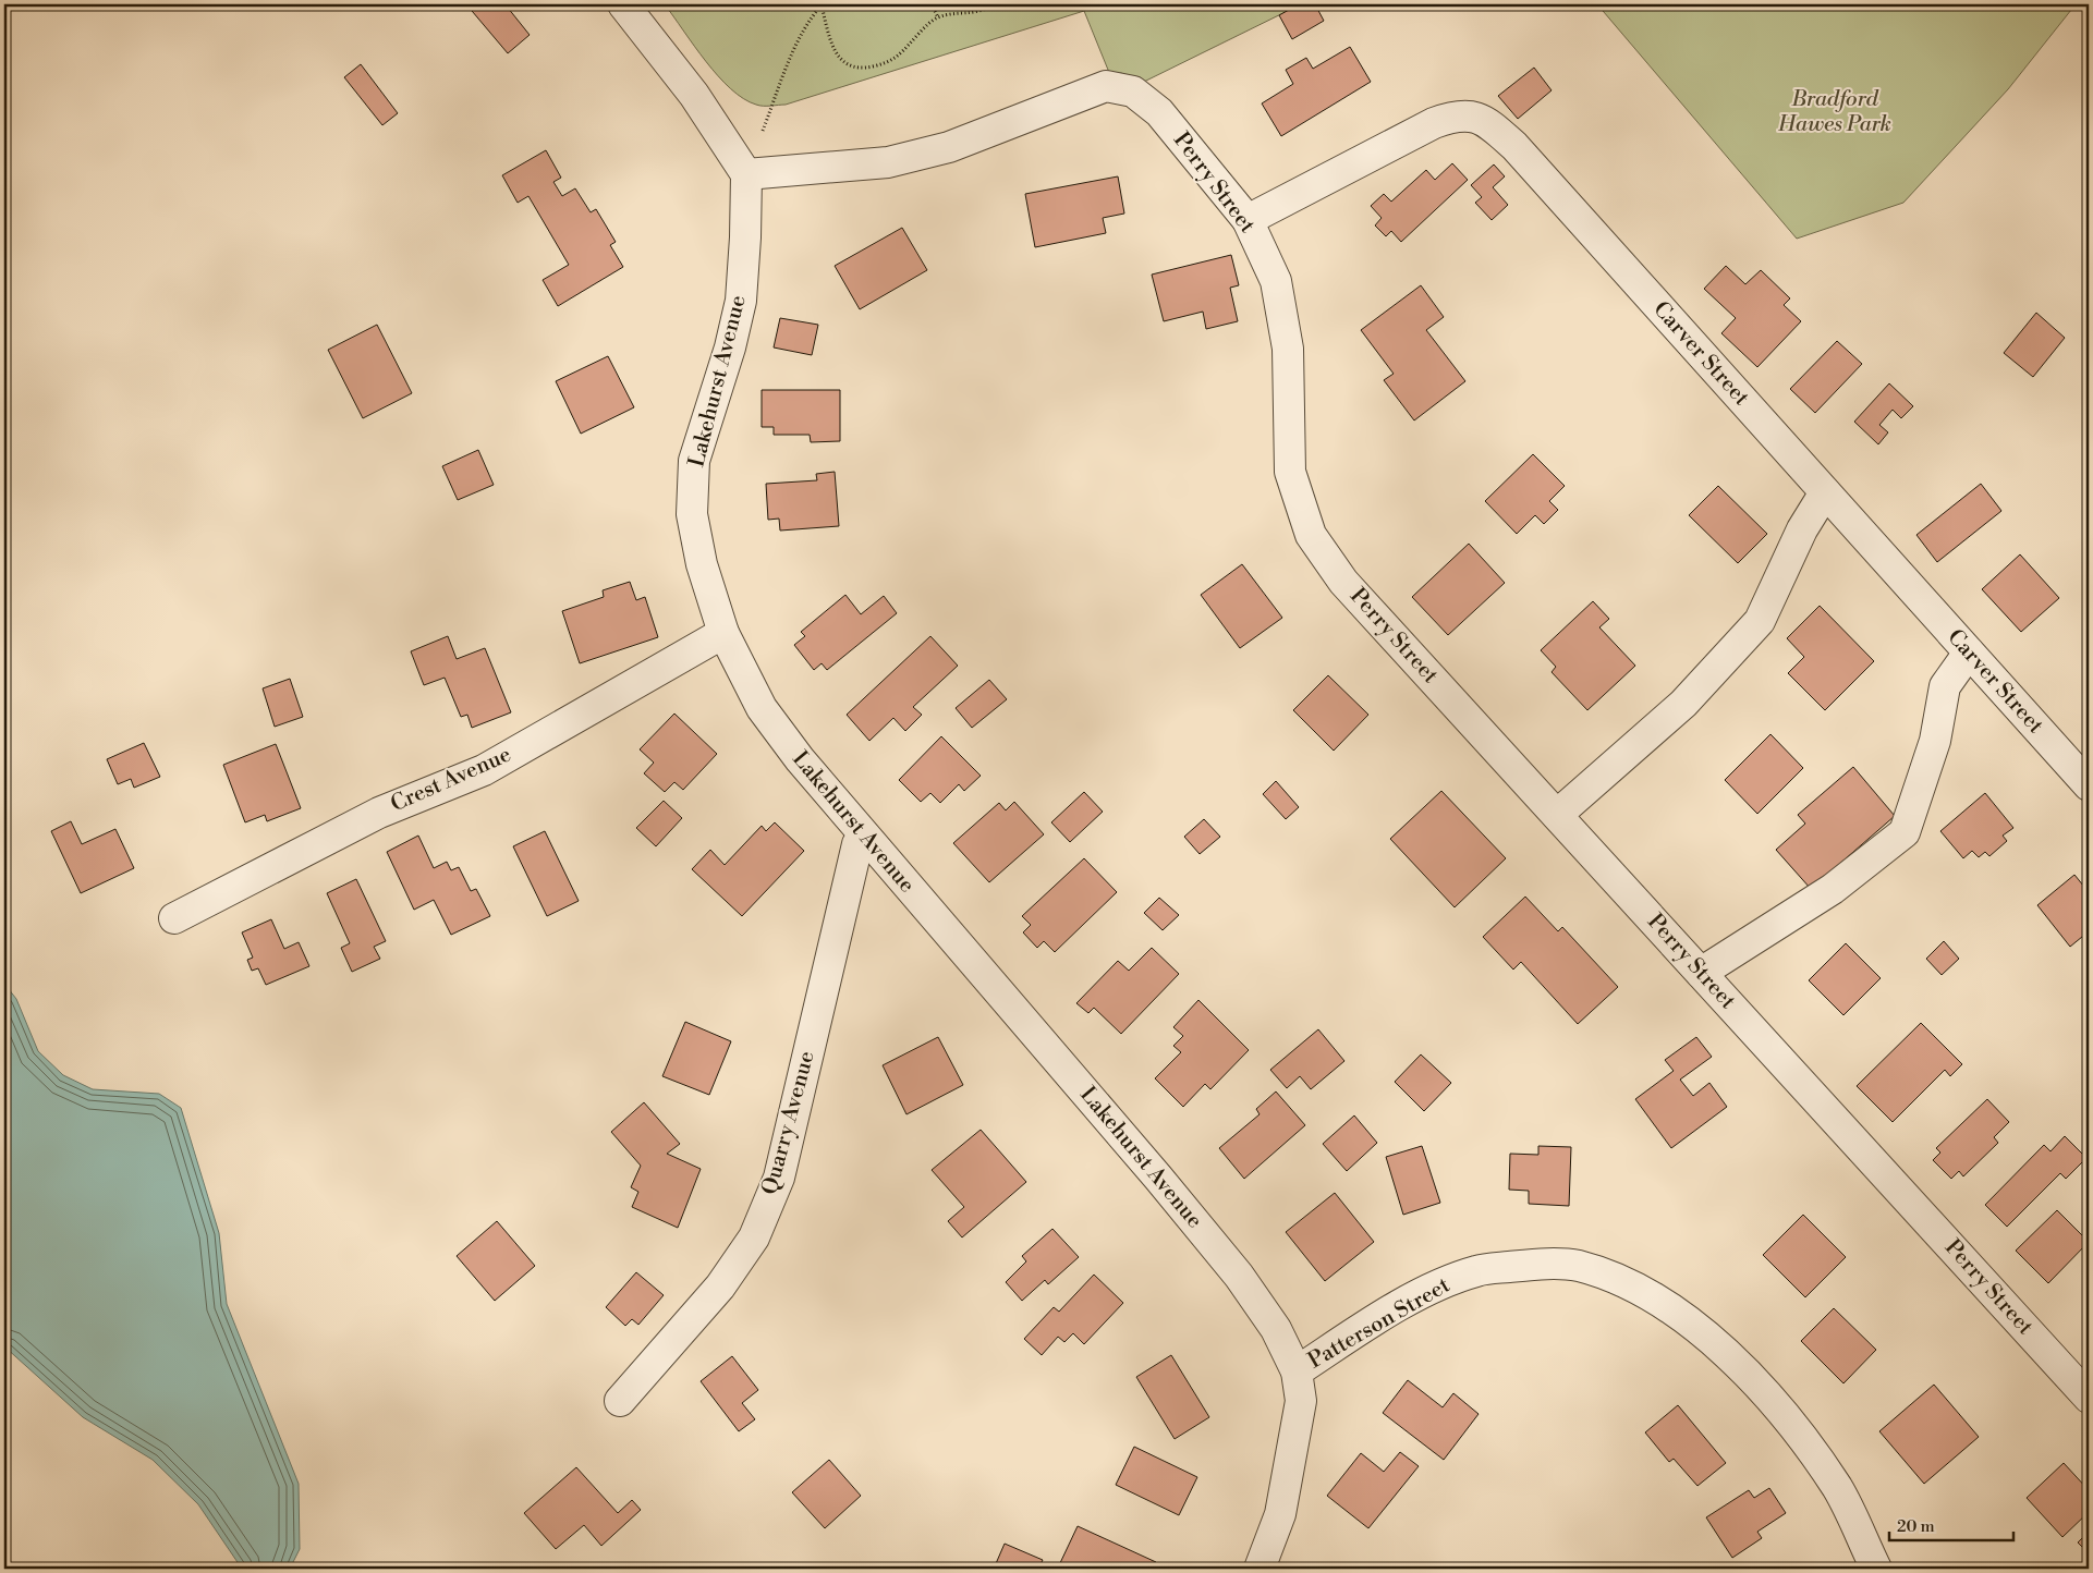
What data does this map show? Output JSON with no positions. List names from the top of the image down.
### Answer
{
  "streets": {
    "street": [
      "Perry Street",
      "Carver Street",
      "Lakehurst Avenue",
      "Crest Avenue",
      "Quarry Avenue",
      "Patterson Street"
    ]
  },
  "crossings": [
    ["Perry Street", "Carver Street"],
    ["Perry Street", "Lakehurst Avenue"],
    ["Lakehurst Avenue", "Crest Avenue"],
    ["Lakehurst Avenue", "Quarry Avenue"],
    ["Lakehurst Avenue", "Patterson Street"]
  ],
  "parks": ["Bradford Hawes Park"],
  "scale_bar": "20 m"
}
